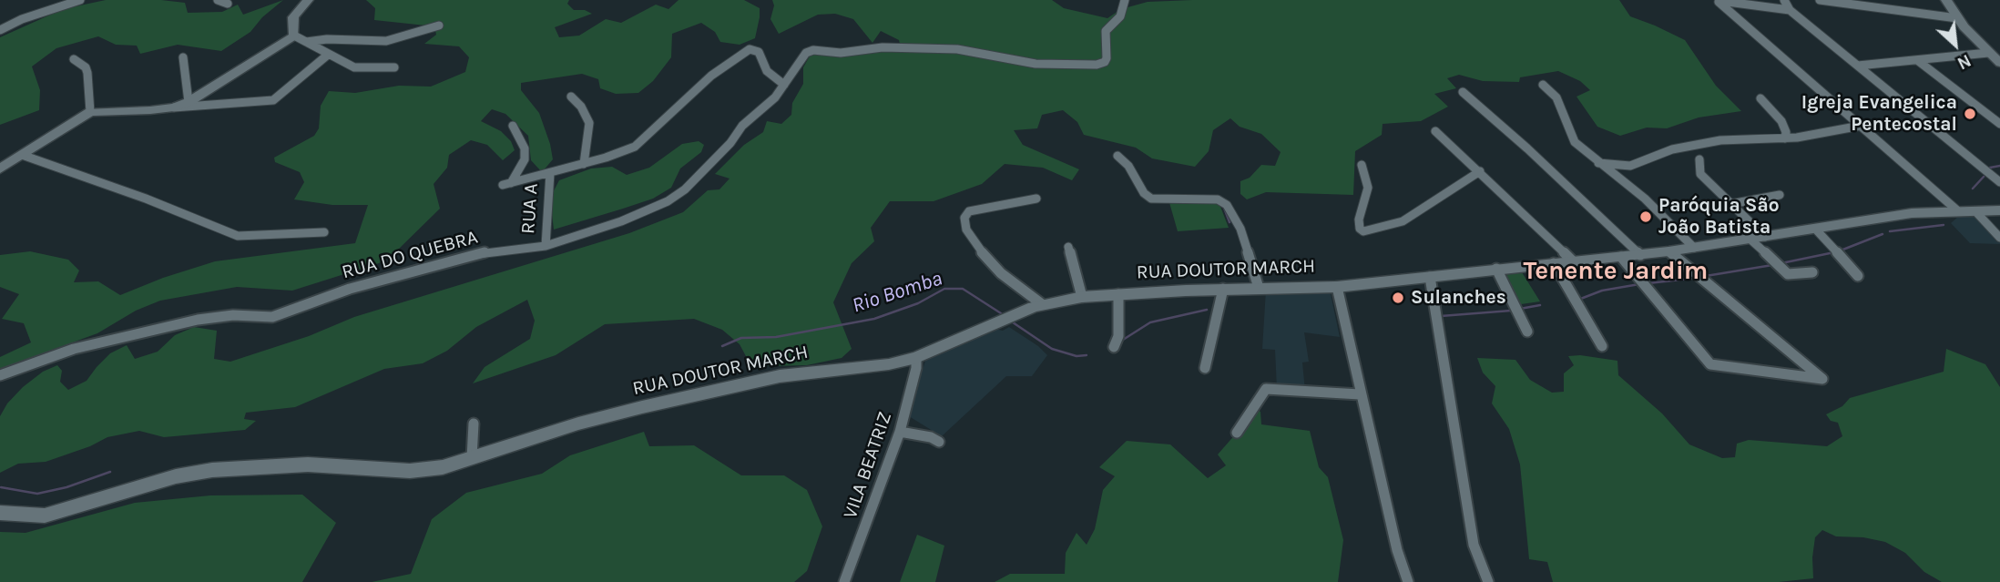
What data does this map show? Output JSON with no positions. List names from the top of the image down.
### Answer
{
  "streets": {
    "main road": ["RUA DOUTOR MARCH"],
    "street": ["RUA A", "RUA DO QUEBRA", "VILA BEATRIZ"]
  },
  "crossings": [
    ["RUA A", "RUA DO QUEBRA"],
    ["RUA DOUTOR MARCH", "VILA BEATRIZ"]
  ],
  "districts": ["Tenente Jardim"],
  "water": ["Rio Bomba"],
  "places": ["Igreja Evangelica Pentecostal", "Paróquia São João Batista", "Sulanches"],
  "north": "bottom right"
}
